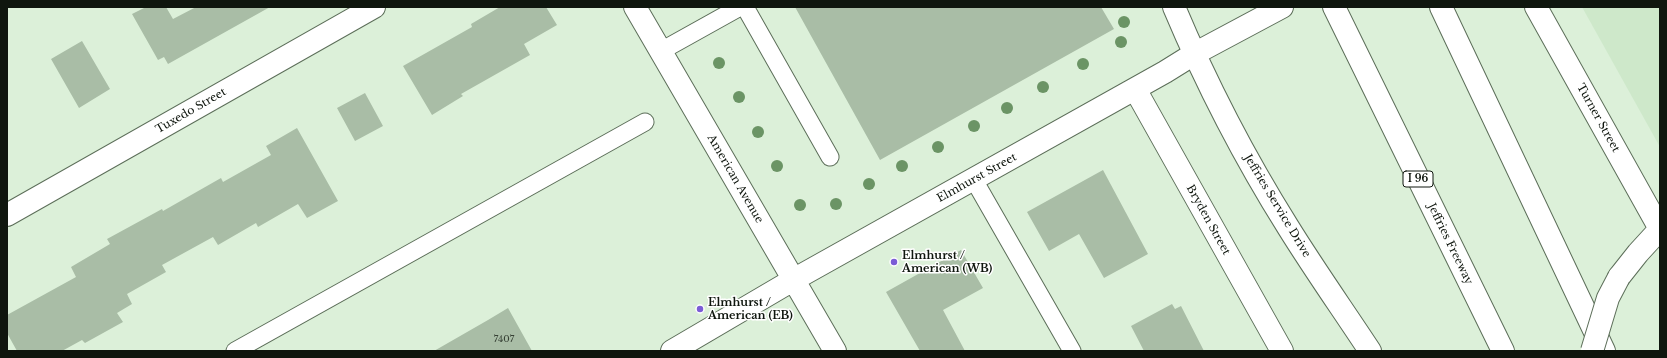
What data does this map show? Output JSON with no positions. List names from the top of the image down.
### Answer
{
  "streets": {
    "main road": [
      "Tuxedo Street",
      "Turner Street",
      "Elmhurst Street",
      "American Avenue",
      "I 96",
      "Jeffries Service Drive",
      "Bryden Street",
      "Jeffries Freeway"
    ]
  },
  "crossings": [
    ["Elmhurst Street", "American Avenue"],
    ["Elmhurst Street", "Jeffries Service Drive"],
    ["Elmhurst Street", "Bryden Street"]
  ],
  "places": ["Elmhurst / American (WB)", "Elmhurst / American (EB)"],
  "house_numbers": ["7407"]
}
